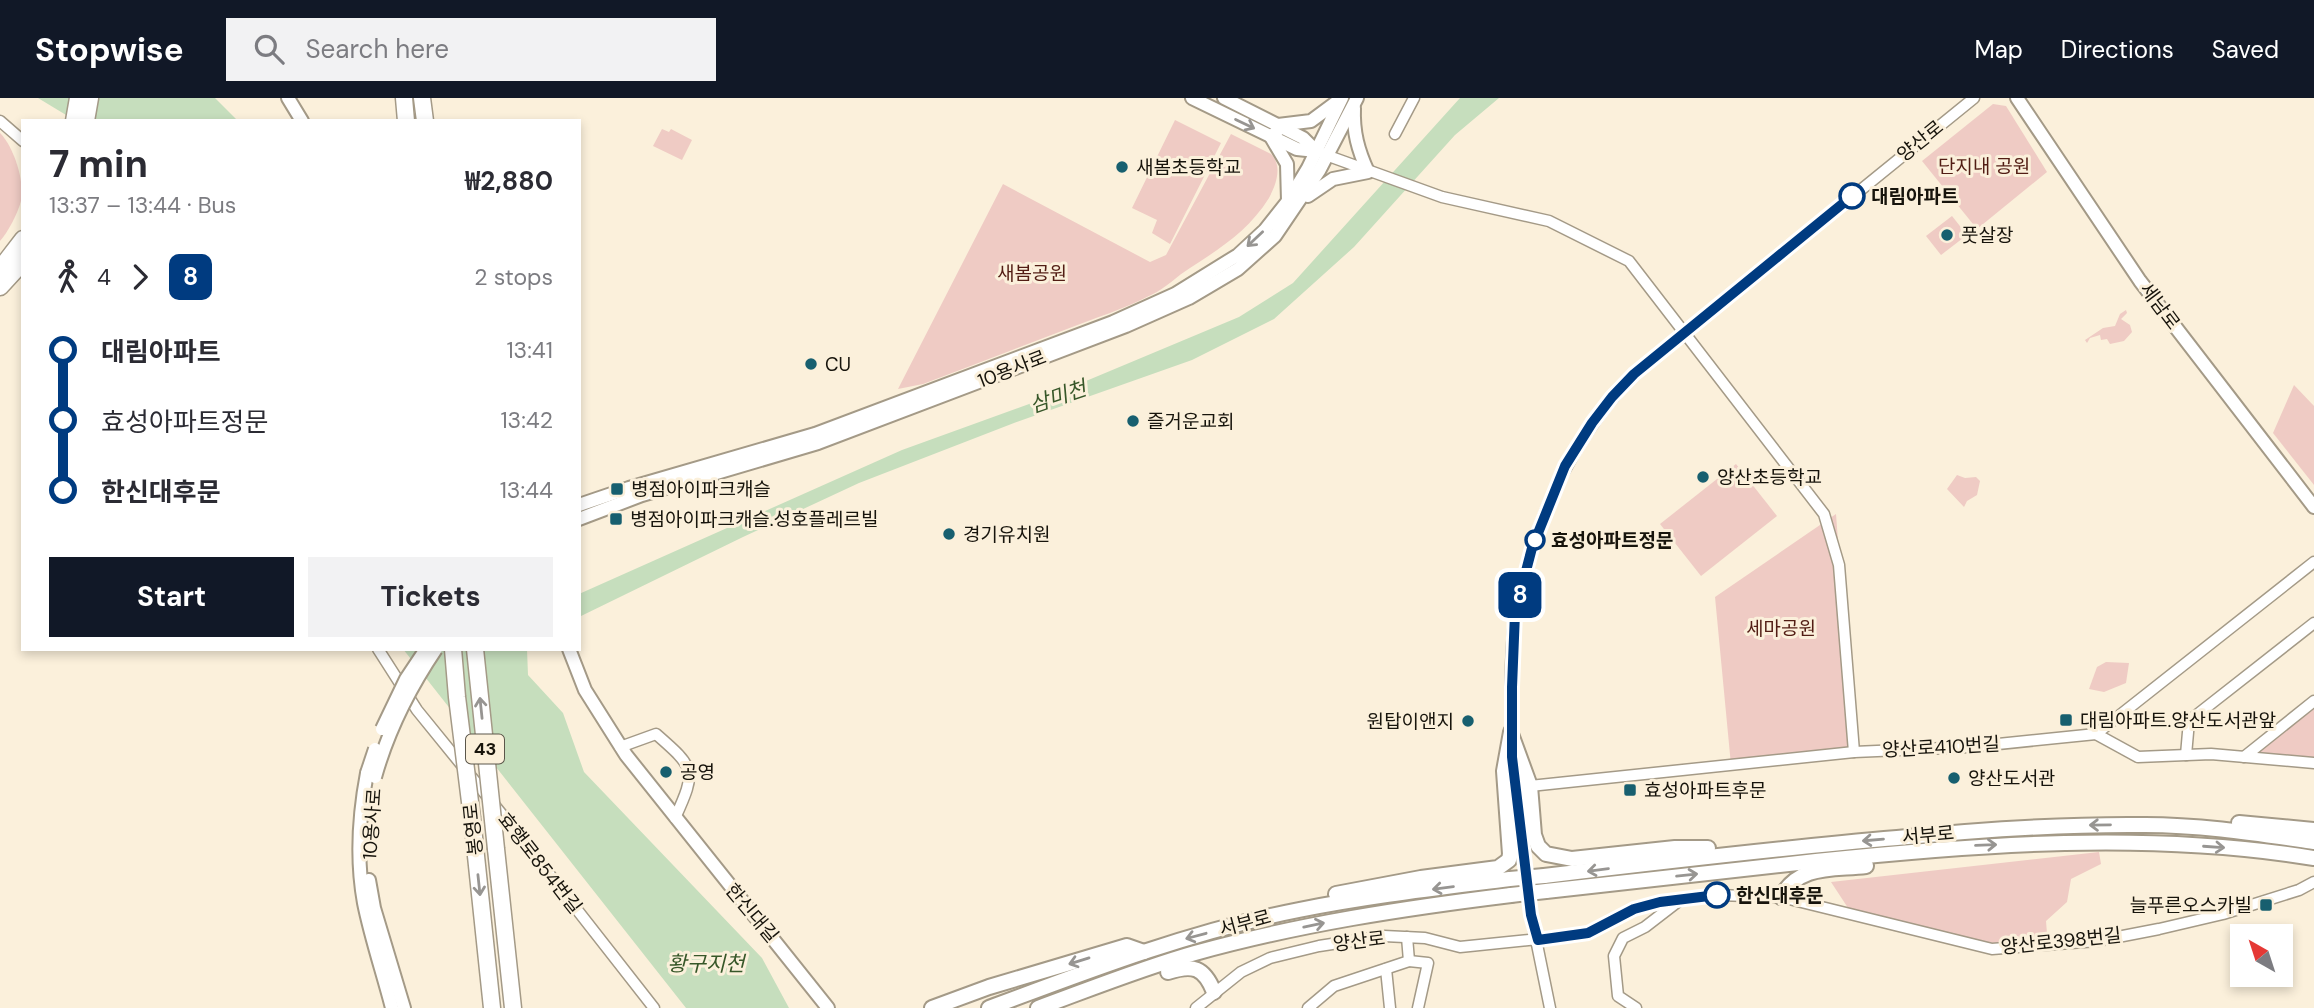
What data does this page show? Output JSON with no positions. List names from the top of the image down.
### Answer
{
  "streets": {
    "main road": ["43", "봉영로", "서부로"],
    "street": [
      "양산로",
      "세남로",
      "10용사로",
      "양산로410번길",
      "효행로854번길",
      "한신대길",
      "양산로398번길"
    ]
  },
  "crossings": [
    ["양산로", "양산로398번길"]
  ],
  "water": ["삼미천", "황구지천"],
  "parks": ["단지내 공원", "새봄공원", "세마공원"],
  "places": {
    "other": [
      "새봄초등학교",
      "대림아파트",
      "풋살장",
      "CU",
      "즐거운교회",
      "양산초등학교",
      "경기유치원",
      "효성아파트정문",
      "원탑이앤지",
      "공영",
      "양산도서관",
      "한신대후문"
    ],
    "transit": [
      "병점아이파크캐슬",
      "병점아이파크캐슬.성호플레르빌",
      "대림아파트.양산도서관앞",
      "효성아파트후문",
      "늘푸른오스카빌"
    ]
  },
  "lines": ["bus line 8"],
  "north": "top left",
  "page": {
    "header": "Stopwise",
    "search": "Search here",
    "nav": ["Map", "Directions", "Saved"],
    "on_map": "8",
    "heading": ["7 min", "13:37 – 13:44 · Bus", "₩2,880"],
    "legs": ["4", "8", "2 stops"],
    "list": [
      {
        "name": "대림아파트",
        "value": "13:41"
      },
      {
        "name": "효성아파트정문",
        "value": "13:42"
      },
      {
        "name": "한신대후문",
        "value": "13:44"
      }
    ],
    "buttons": ["Start", "Tickets"]
  }
}
